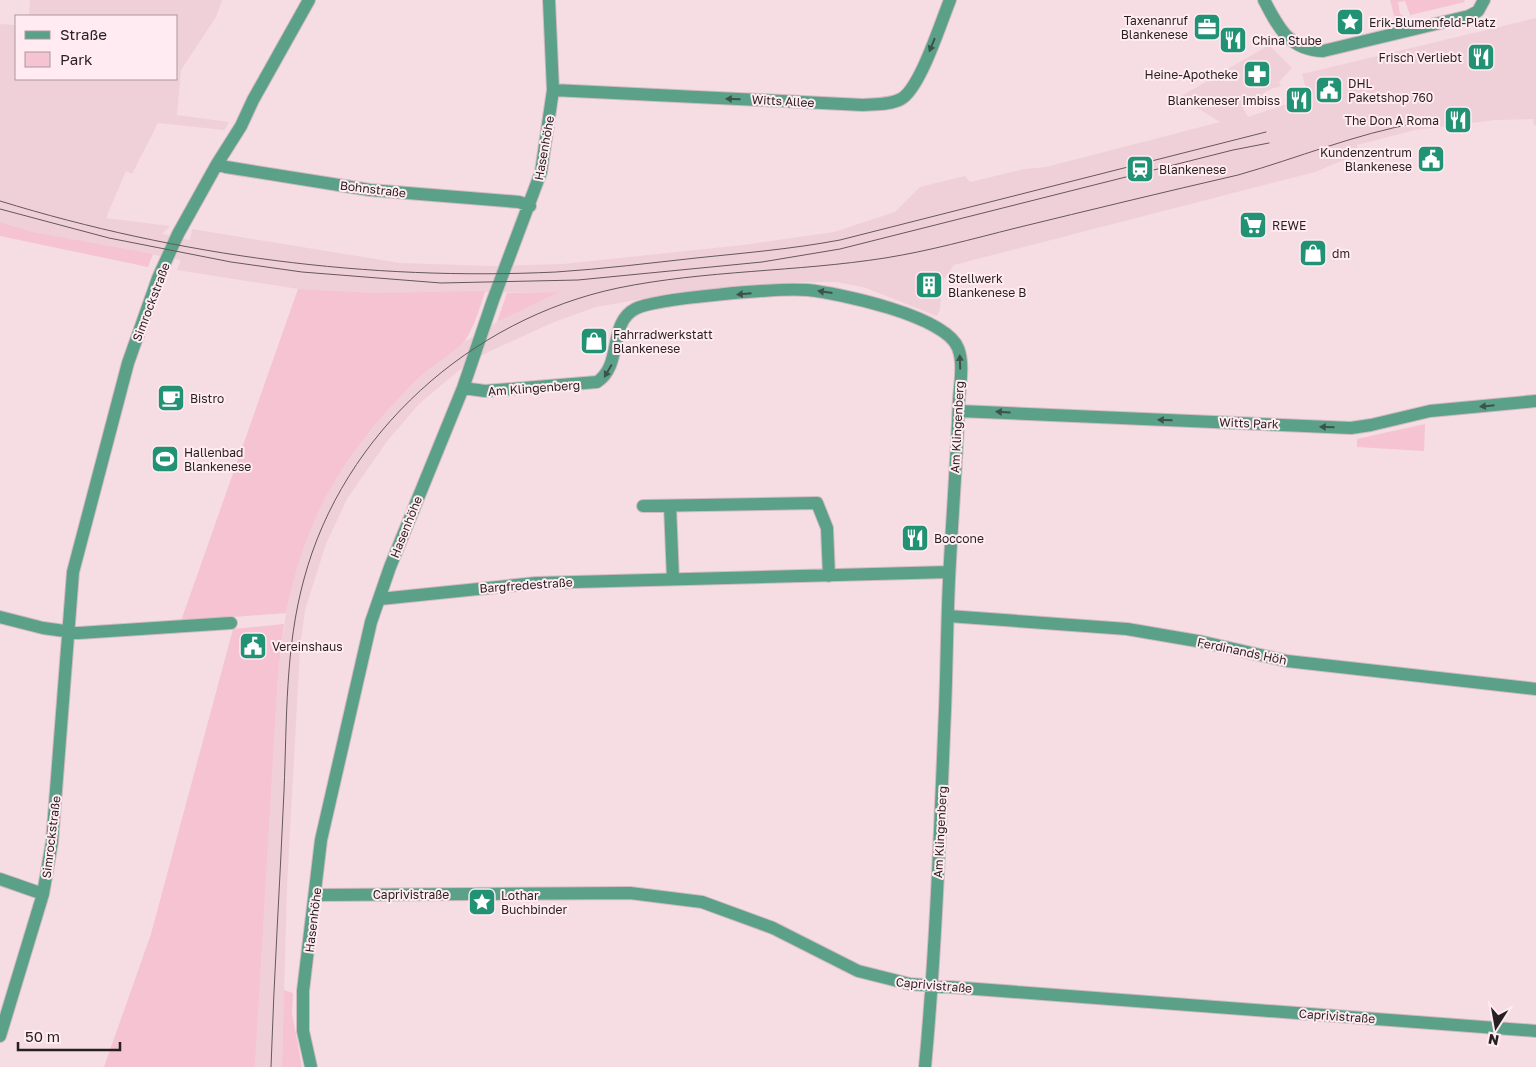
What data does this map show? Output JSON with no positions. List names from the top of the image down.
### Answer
{
  "streets": {
    "street": [
      "Witts Allee",
      "Hasenhöhe",
      "Bohnstraße",
      "Simrockstraße",
      "Am Klingenberg",
      "Witts Park",
      "Bargfredestraße",
      "Ferdinands Höh",
      "Caprivistraße"
    ]
  },
  "crossings": [
    ["Witts Allee", "Hasenhöhe"],
    ["Hasenhöhe", "Bohnstraße"],
    ["Hasenhöhe", "Am Klingenberg"],
    ["Hasenhöhe", "Bargfredestraße"],
    ["Hasenhöhe", "Caprivistraße"],
    ["Bohnstraße", "Simrockstraße"],
    ["Am Klingenberg", "Witts Park"],
    ["Am Klingenberg", "Bargfredestraße"],
    ["Am Klingenberg", "Ferdinands Höh"],
    ["Am Klingenberg", "Caprivistraße"]
  ],
  "one_way": ["Witts Allee", "Witts Park"],
  "places": {
    "place": ["Erik-Blumenfeld-Platz", "Lothar Buchbinder"],
    "office": ["Taxenanruf Blankenese"],
    "restaurant": [
      "China Stube",
      "Frisch Verliebt",
      "Blankeneser Imbiss",
      "The Don A Roma",
      "Boccone"
    ],
    "pharmacy": ["Heine-Apotheke"],
    "public building": ["DHL Paketshop 760", "Kundenzentrum Blankenese", "Vereinshaus"],
    "station": ["Blankenese"],
    "supermarket": ["REWE"],
    "shop": ["dm", "Fahrradwerkstatt Blankenese"],
    "building": ["Stellwerk Blankenese B"],
    "cafe": ["Bistro"],
    "sports": ["Hallenbad Blankenese"]
  },
  "legend": ["Straße", "Park"],
  "scale_bar": "50 m",
  "north": "bottom"
}
